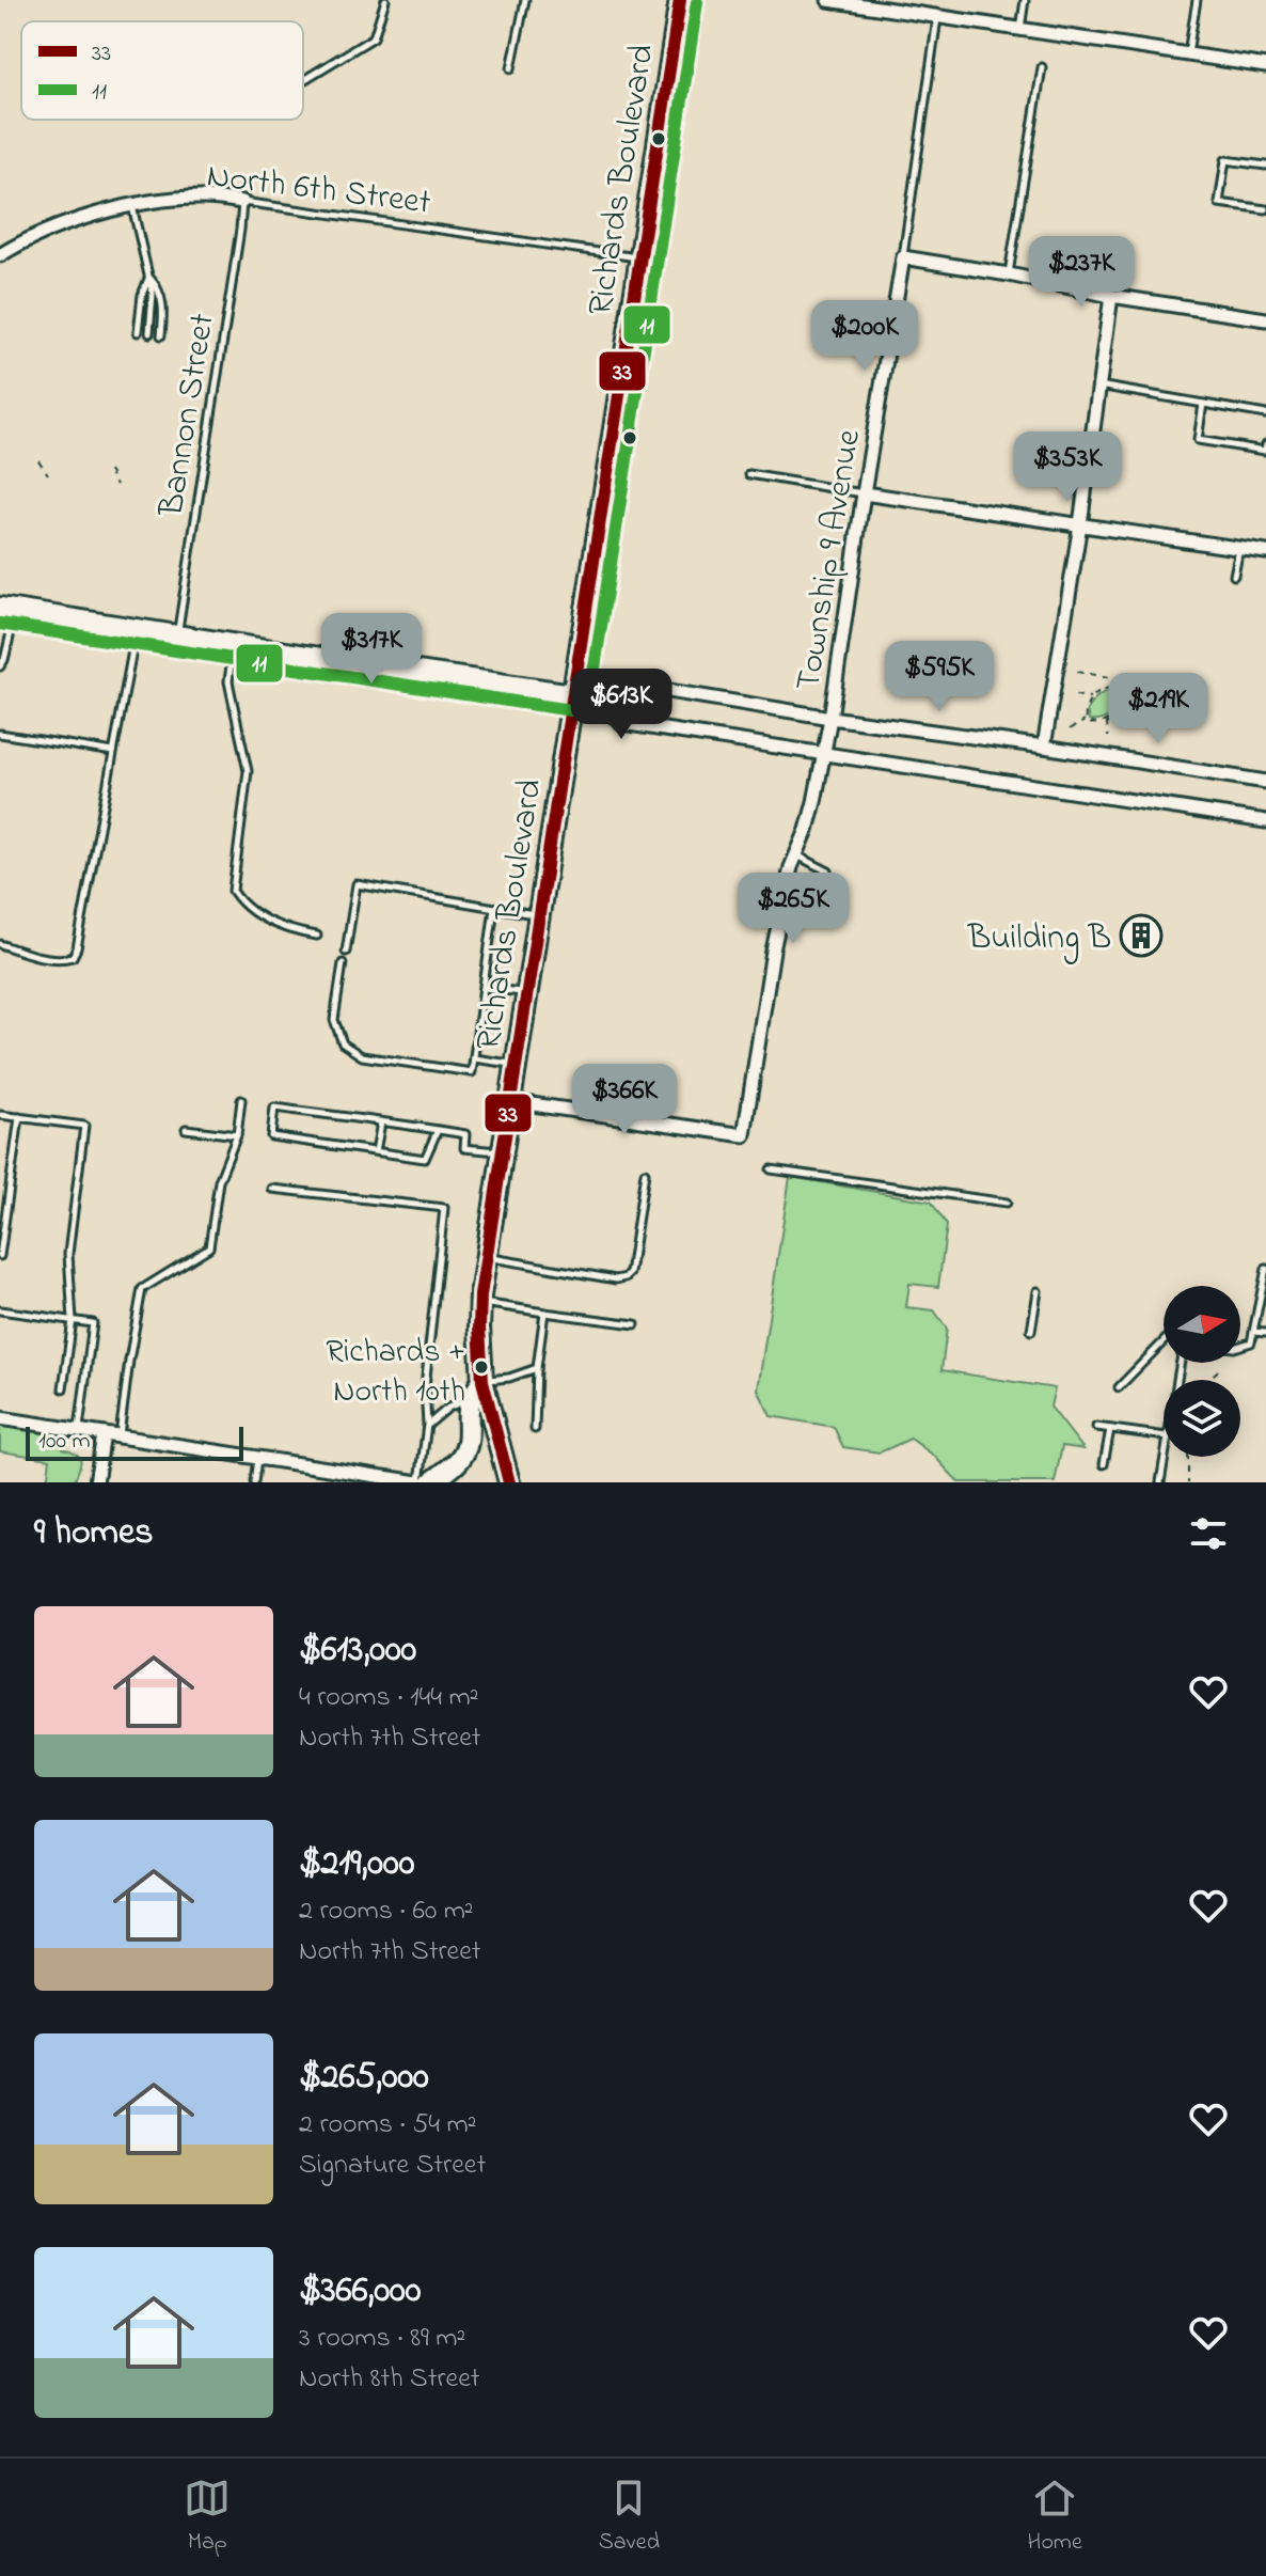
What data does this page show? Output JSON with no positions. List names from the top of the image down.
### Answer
{
  "streets": {
    "main road": ["Richards Boulevard"],
    "street": ["North 6th Street", "Township 9 Avenue"],
    "lane": ["Bannon Street"]
  },
  "crossings": [
    ["Richards Boulevard", "North 6th Street"],
    ["Richards Boulevard", "Township 9 Avenue"],
    ["North 6th Street", "Bannon Street"]
  ],
  "places": {
    "building": ["Building B"],
    "other": ["Richards + North 10th"]
  },
  "lines": ["transit line 33", "transit line 11"],
  "legend": ["33", "11"],
  "scale_bar": "100 m",
  "north": "right",
  "page": {
    "price": [
      "$237K",
      "$200K",
      "$353K",
      "$317K",
      "$595K",
      "$613K",
      "$219K",
      "$265K",
      "$366K"
    ],
    "scale": "100 m",
    "heading": "9 homes",
    "list": [
      {
        "name": "$613,000",
        "note": "4 rooms · 144 m² · North 7th Street"
      },
      {
        "name": "$219,000",
        "note": "2 rooms · 60 m² · North 7th Street"
      },
      {
        "name": "$265,000",
        "note": "2 rooms · 54 m² · Signature Street"
      },
      {
        "name": "$366,000",
        "note": "3 rooms · 89 m² · North 8th Street"
      }
    ],
    "tabs": ["Map", "Saved", "Home"]
  }
}
